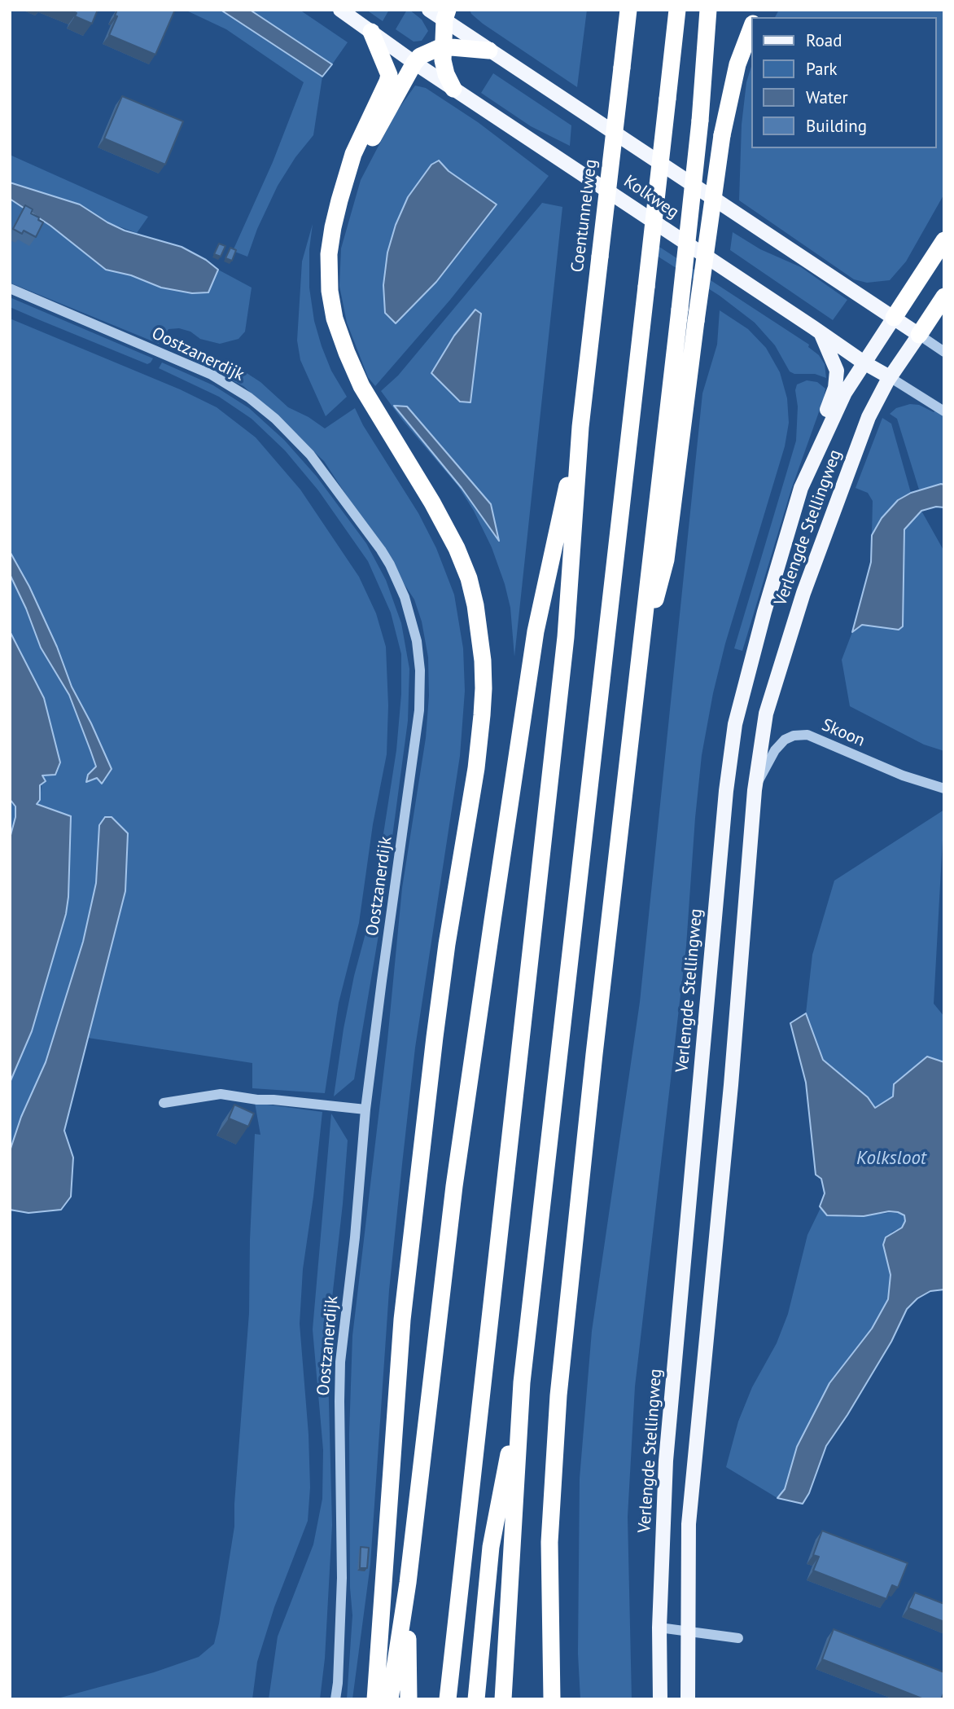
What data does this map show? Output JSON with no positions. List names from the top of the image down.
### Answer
{
  "streets": {
    "highway": ["Coentunnelweg"],
    "main road": ["Kolkweg", "Verlengde Stellingweg"],
    "street": ["Oostzanerdijk", "Skoon"]
  },
  "crossings": [
    ["Kolkweg", "Verlengde Stellingweg"],
    ["Verlengde Stellingweg", "Skoon"]
  ],
  "water": ["Kolksloot"],
  "legend": [
    "Road",
    "Park",
    "Water",
    "Building"
  ]
}
